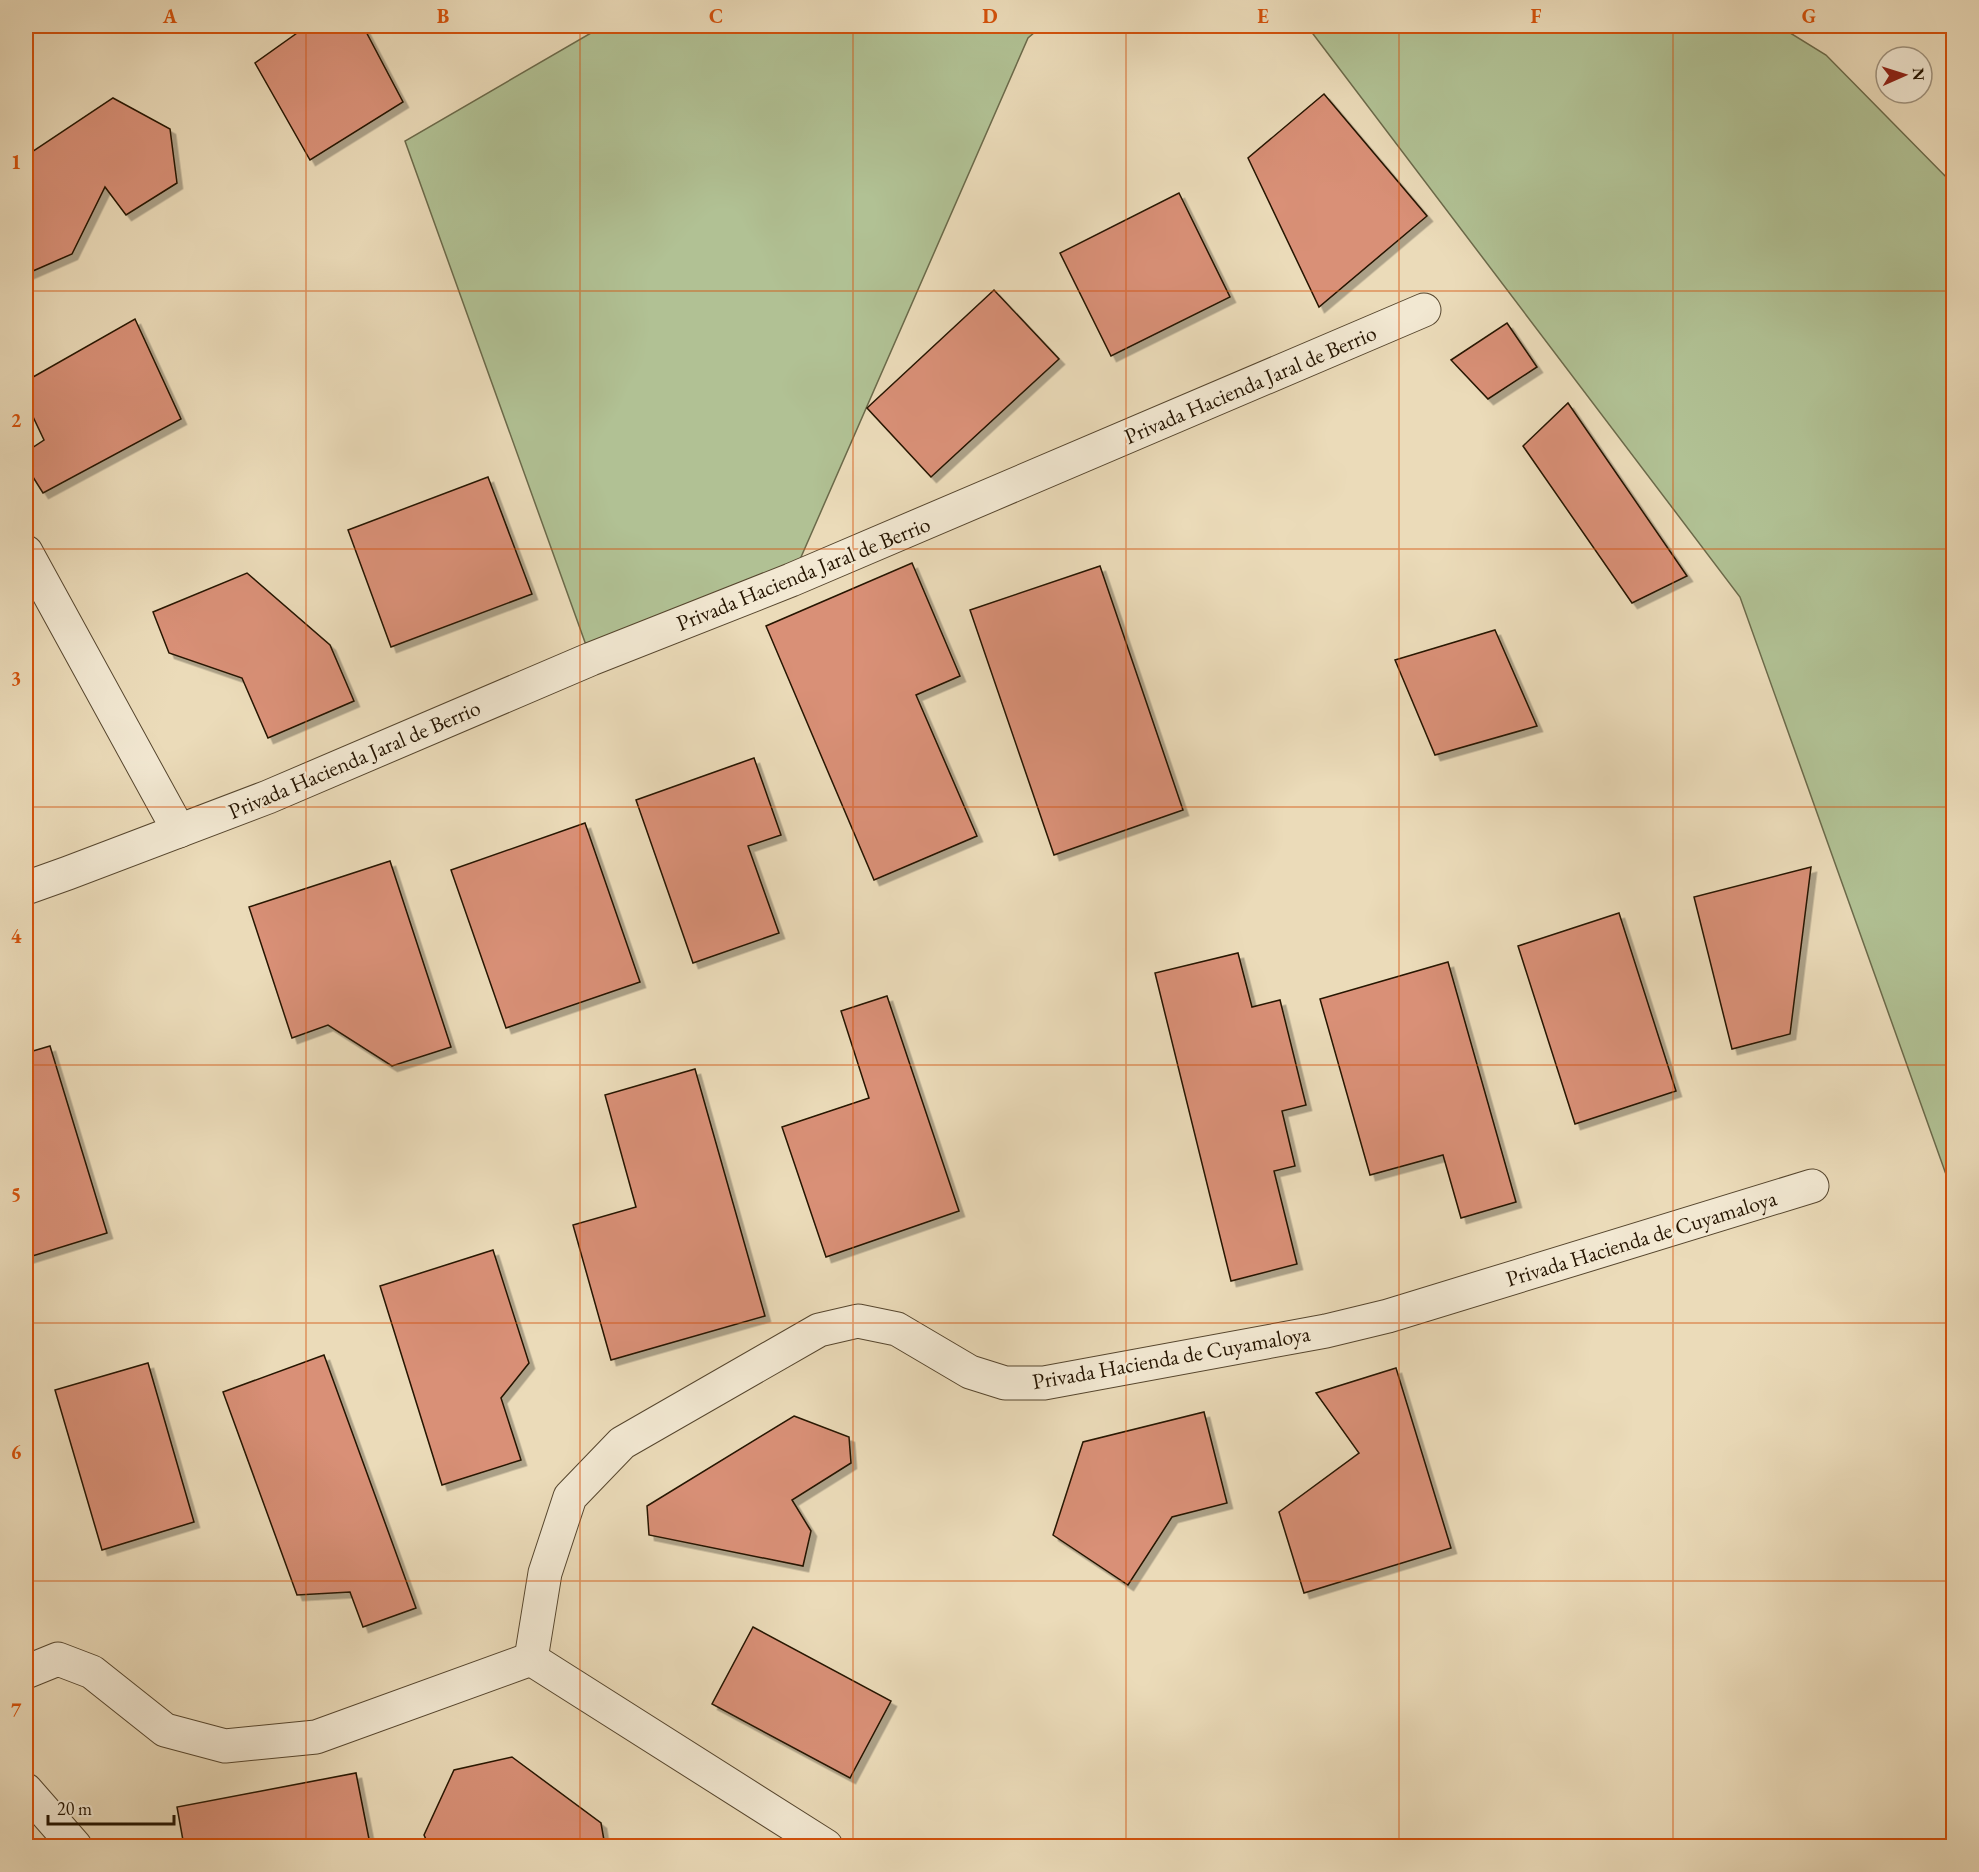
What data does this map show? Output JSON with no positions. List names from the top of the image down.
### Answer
{
  "streets": {
    "street": ["Privada Hacienda Jaral de Berrio", "Privada Hacienda de Cuyamaloya"]
  },
  "scale_bar": "20 m",
  "north": "right",
  "grid": {
    "columns": [
      "A",
      "B",
      "C",
      "D",
      "E",
      "F",
      "G"
    ],
    "rows": [
      "1",
      "2",
      "3",
      "4",
      "5",
      "6",
      "7"
    ]
  }
}
